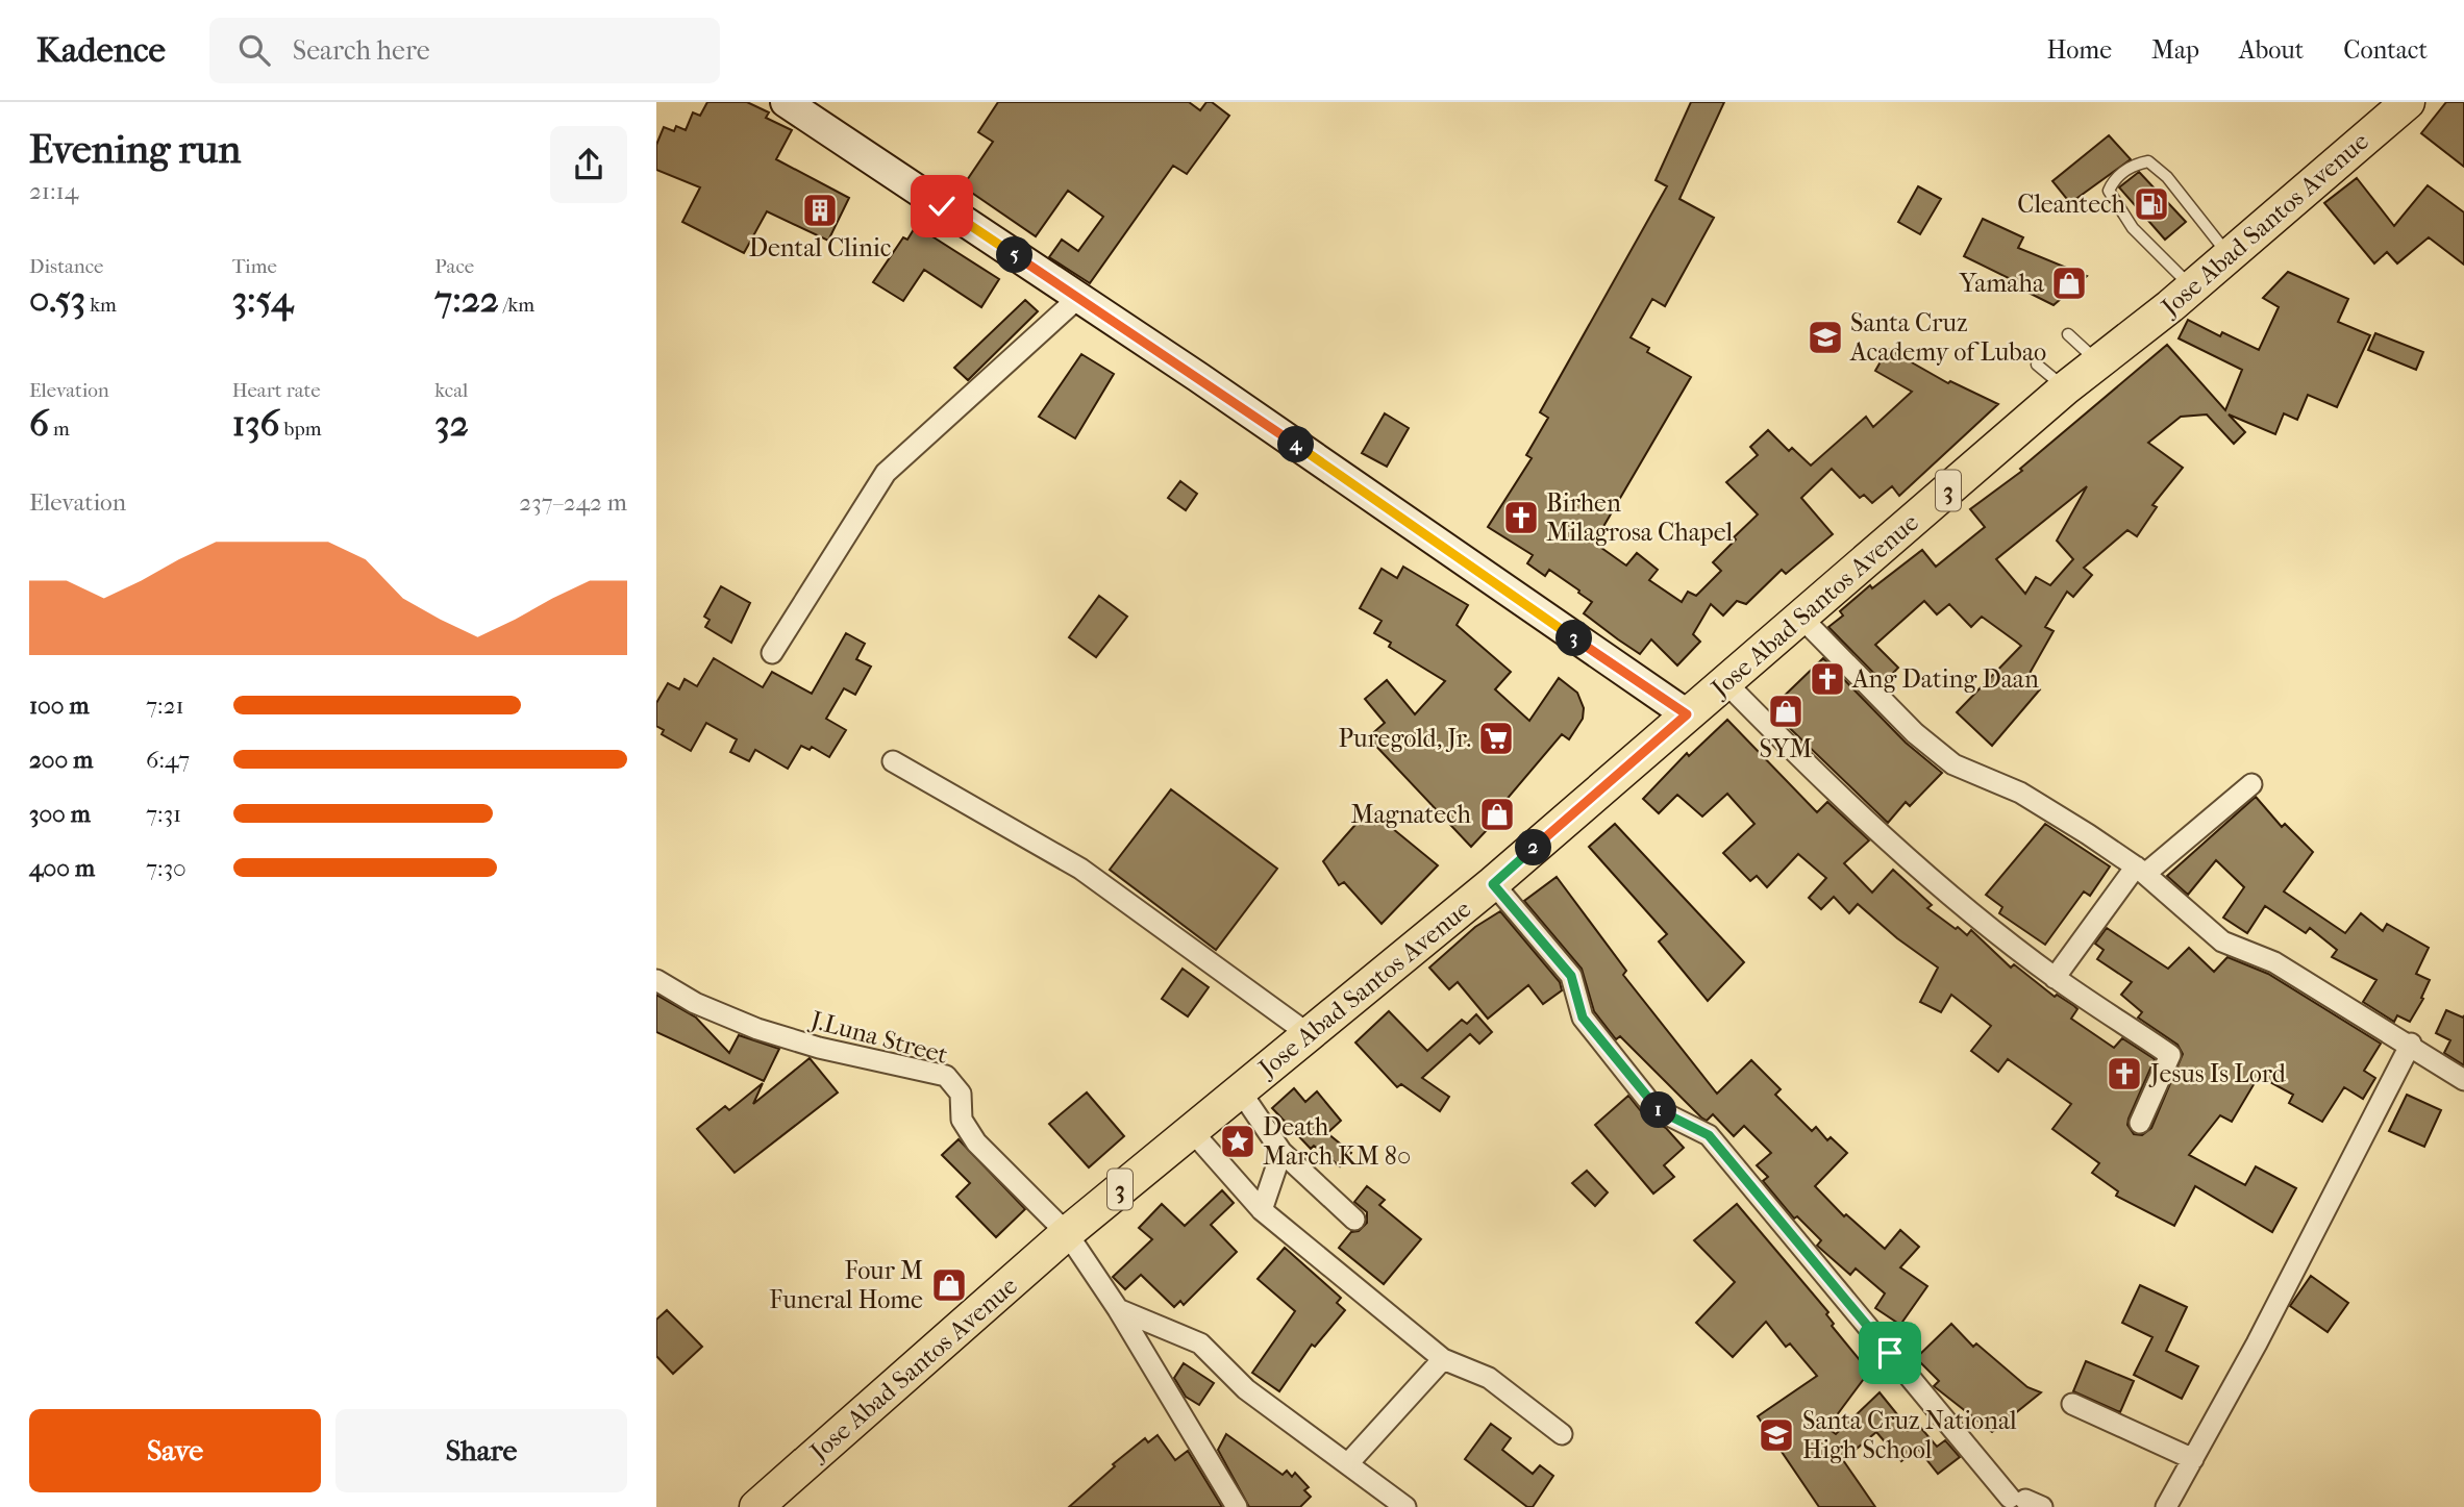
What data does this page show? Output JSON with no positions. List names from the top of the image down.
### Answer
{
  "streets": {
    "main road": ["Jose Abad Santos Avenue", "3"],
    "street": ["J.Luna Street"]
  },
  "crossings": [
    ["Jose Abad Santos Avenue", "J.Luna Street"]
  ],
  "places": {
    "fuel station": ["Cleantech"],
    "building": ["Dental Clinic"],
    "shop": [
      "Yamaha",
      "SYM",
      "Magnatech",
      "Four M Funeral Home"
    ],
    "school or university": ["Santa Cruz Academy of Lubao", "Santa Cruz National High School"],
    "church": ["Birhen Milagrosa Chapel", "Ang Dating Daan", "Jesus Is Lord"],
    "supermarket": ["Puregold, Jr."],
    "place": ["Death March KM 80"]
  },
  "page": {
    "header": "Kadence",
    "search": "Search here",
    "nav": [
      "Home",
      "Map",
      "About",
      "Contact"
    ],
    "heading": ["Evening run", "21:14"],
    "stats": [
      ["Distance", "0.53 km"],
      ["Time", "3:54"],
      ["Pace", "7:22 /km"],
      ["Elevation", "6 m"],
      ["Heart rate", "136 bpm"],
      ["kcal", "32"]
    ],
    "pins": [
      "5",
      "4",
      "3",
      "2",
      "1"
    ],
    "chart": ["Elevation", "237–242 m"],
    "list": [
      {
        "name": "100 m",
        "note": "7:21"
      },
      {
        "name": "200 m",
        "note": "6:47"
      },
      {
        "name": "300 m",
        "note": "7:31"
      },
      {
        "name": "400 m",
        "note": "7:30"
      }
    ],
    "buttons": ["Save", "Share"]
  }
}
